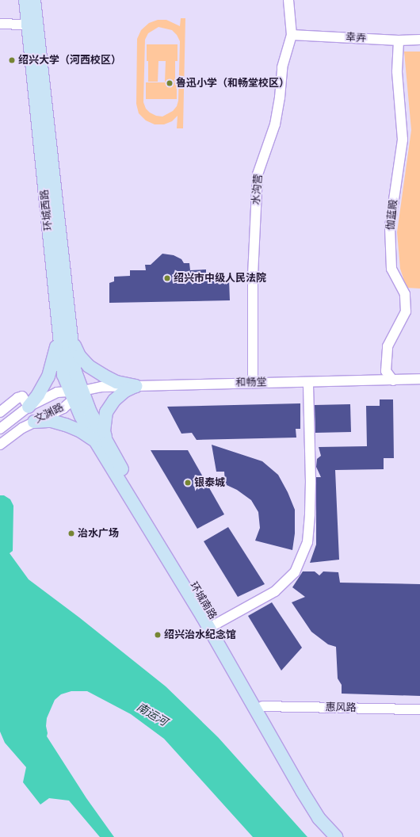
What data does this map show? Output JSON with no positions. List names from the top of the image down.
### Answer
{
  "streets": {
    "main road": ["环城西路", "环城南路"],
    "street": [
      "幸弄",
      "水沟营",
      "伽蓝殿",
      "和畅堂",
      "文渊路",
      "惠风路"
    ]
  },
  "crossings": [
    ["幸弄", "水沟营"],
    ["幸弄", "伽蓝殿"],
    ["水沟营", "和畅堂"],
    ["环城西路", "和畅堂"],
    ["环城西路", "文渊路"],
    ["环城西路", "环城南路"],
    ["伽蓝殿", "和畅堂"],
    ["和畅堂", "文渊路"],
    ["环城南路", "惠风路"]
  ],
  "water": ["南运河"],
  "places": [
    "绍兴大学（河西校区）",
    "鲁迅小学（和畅堂校区）",
    "绍兴市中级人民法院",
    "银泰城",
    "治水广场",
    "绍兴治水纪念馆"
  ]
}
